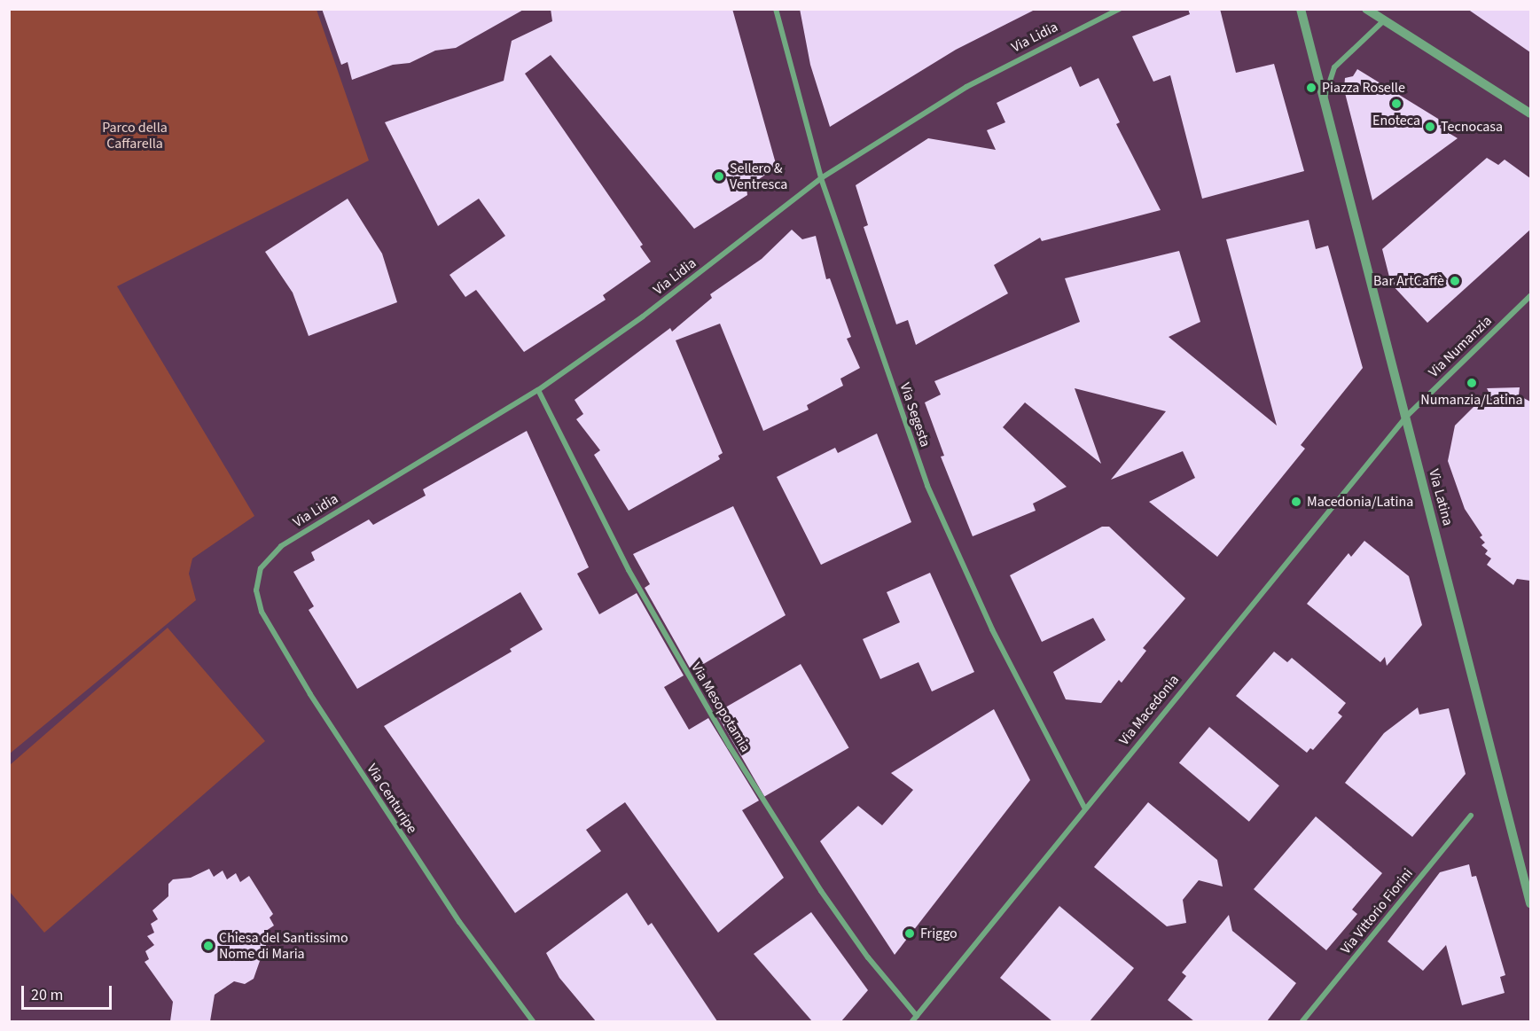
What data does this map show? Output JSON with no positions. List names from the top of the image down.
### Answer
{
  "streets": {
    "street": [
      "Via Lidia",
      "Via Numanzia",
      "Via Segesta",
      "Via Latina",
      "Via Mesopotamia",
      "Via Macedonia",
      "Via Centuripe",
      "Via Vittorio Fiorini"
    ]
  },
  "crossings": [
    ["Via Lidia", "Via Segesta"],
    ["Via Lidia", "Via Mesopotamia"],
    ["Via Lidia", "Via Centuripe"],
    ["Via Numanzia", "Via Latina"],
    ["Via Numanzia", "Via Macedonia"],
    ["Via Segesta", "Via Macedonia"],
    ["Via Latina", "Via Macedonia"],
    ["Via Mesopotamia", "Via Macedonia"]
  ],
  "parks": ["Parco della Caffarella"],
  "places": [
    "Piazza Roselle",
    "Enoteca",
    "Tecnocasa",
    "Sellero & Ventresca",
    "Bar ArtCaffè",
    "Numanzia/Latina",
    "Macedonia/Latina",
    "Friggo",
    "Chiesa del Santissimo Nome di Maria"
  ],
  "scale_bar": "20 m"
}
